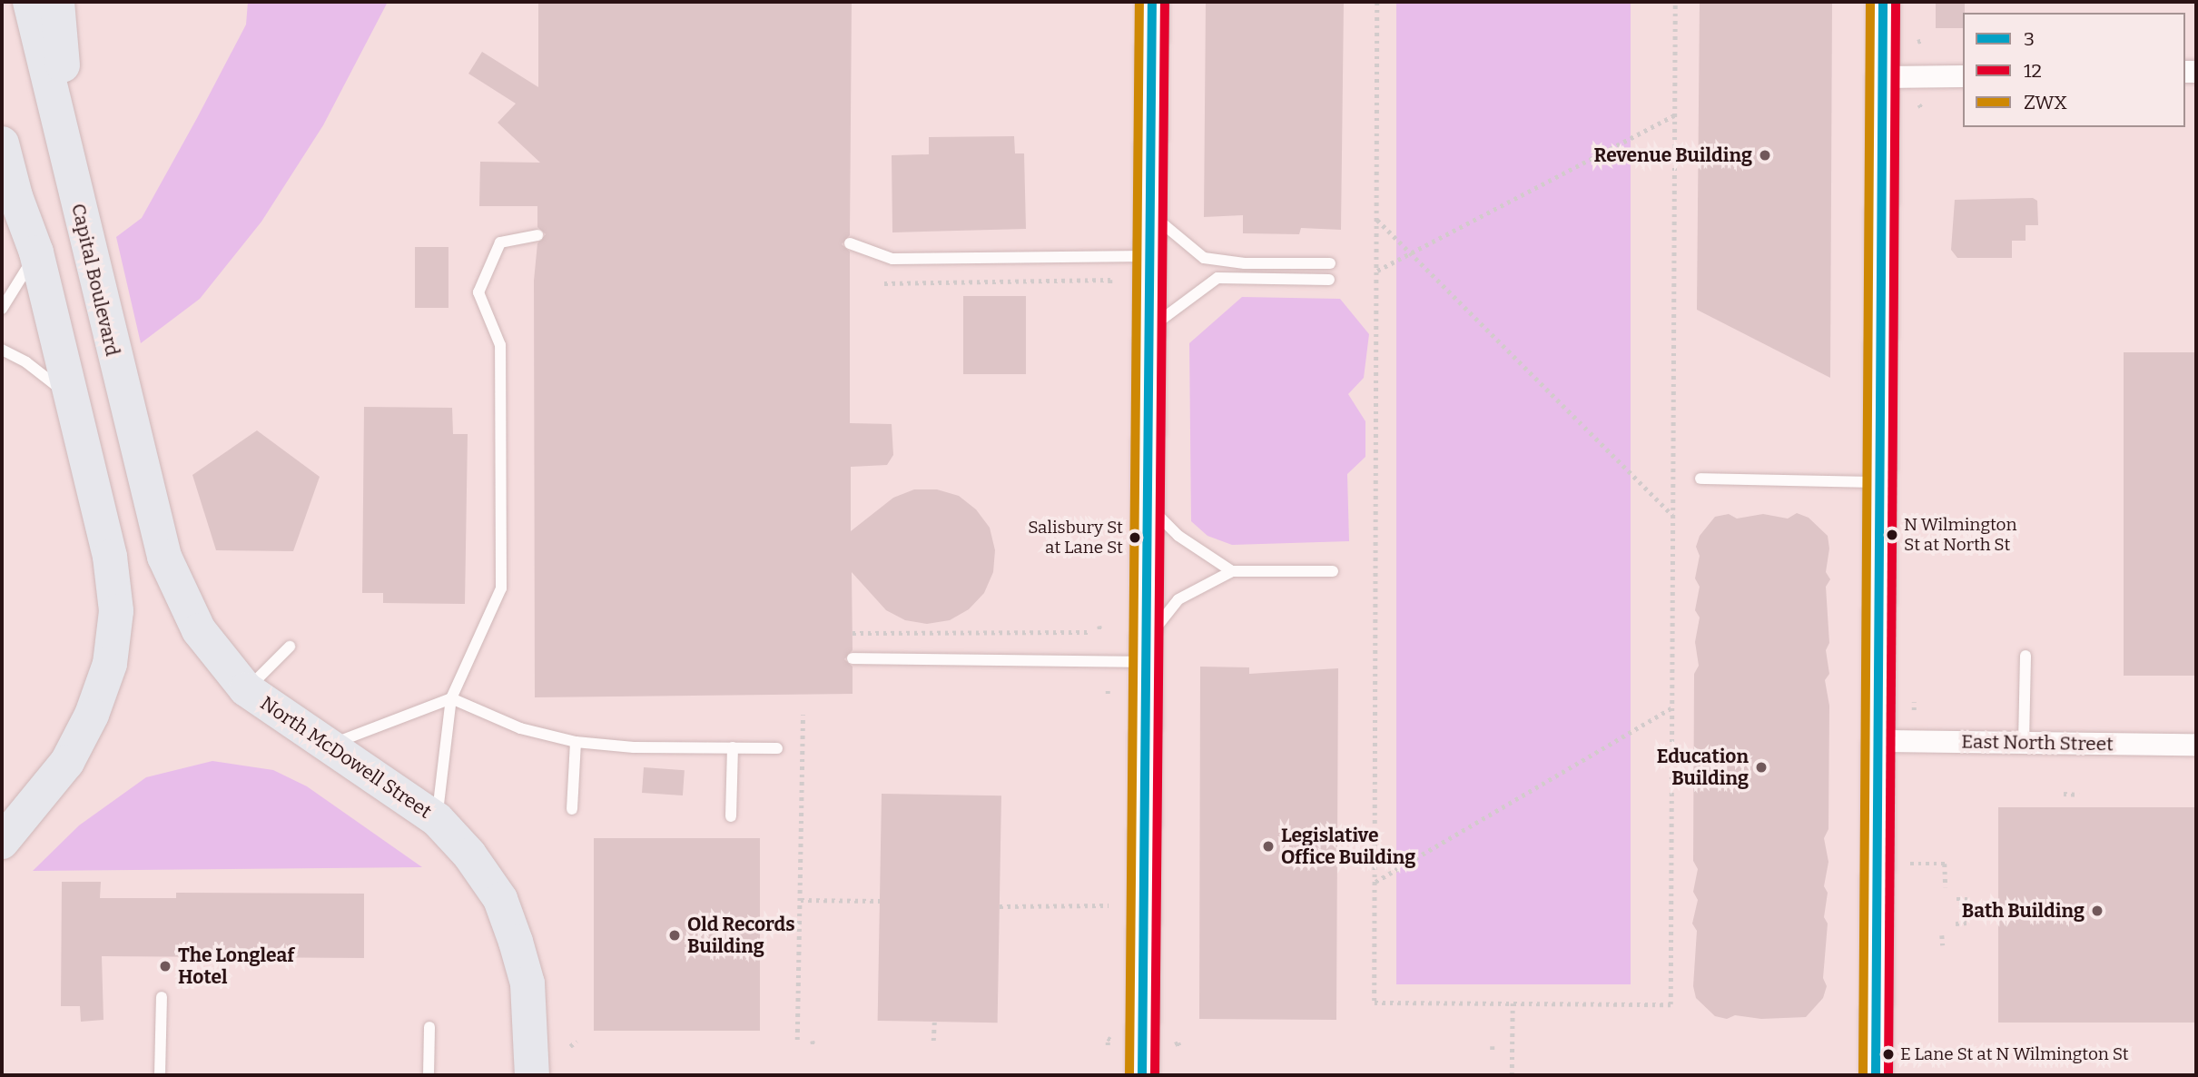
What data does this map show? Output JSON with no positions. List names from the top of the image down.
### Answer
{
  "streets": {
    "main road": ["Capital Boulevard", "North McDowell Street"],
    "street": ["East North Street"]
  },
  "crossings": [
    ["Capital Boulevard", "North McDowell Street"]
  ],
  "places": [
    "Revenue Building",
    "N Wilmington St at North St",
    "Salisbury St at Lane St",
    "Education Building",
    "Legislative Office Building",
    "Bath Building",
    "Old Records Building",
    "The Longleaf Hotel",
    "E Lane St at N Wilmington St"
  ],
  "lines": ["transit line 3", "transit line 12", "transit line ZWX"],
  "legend": ["3", "12", "ZWX"]
}
